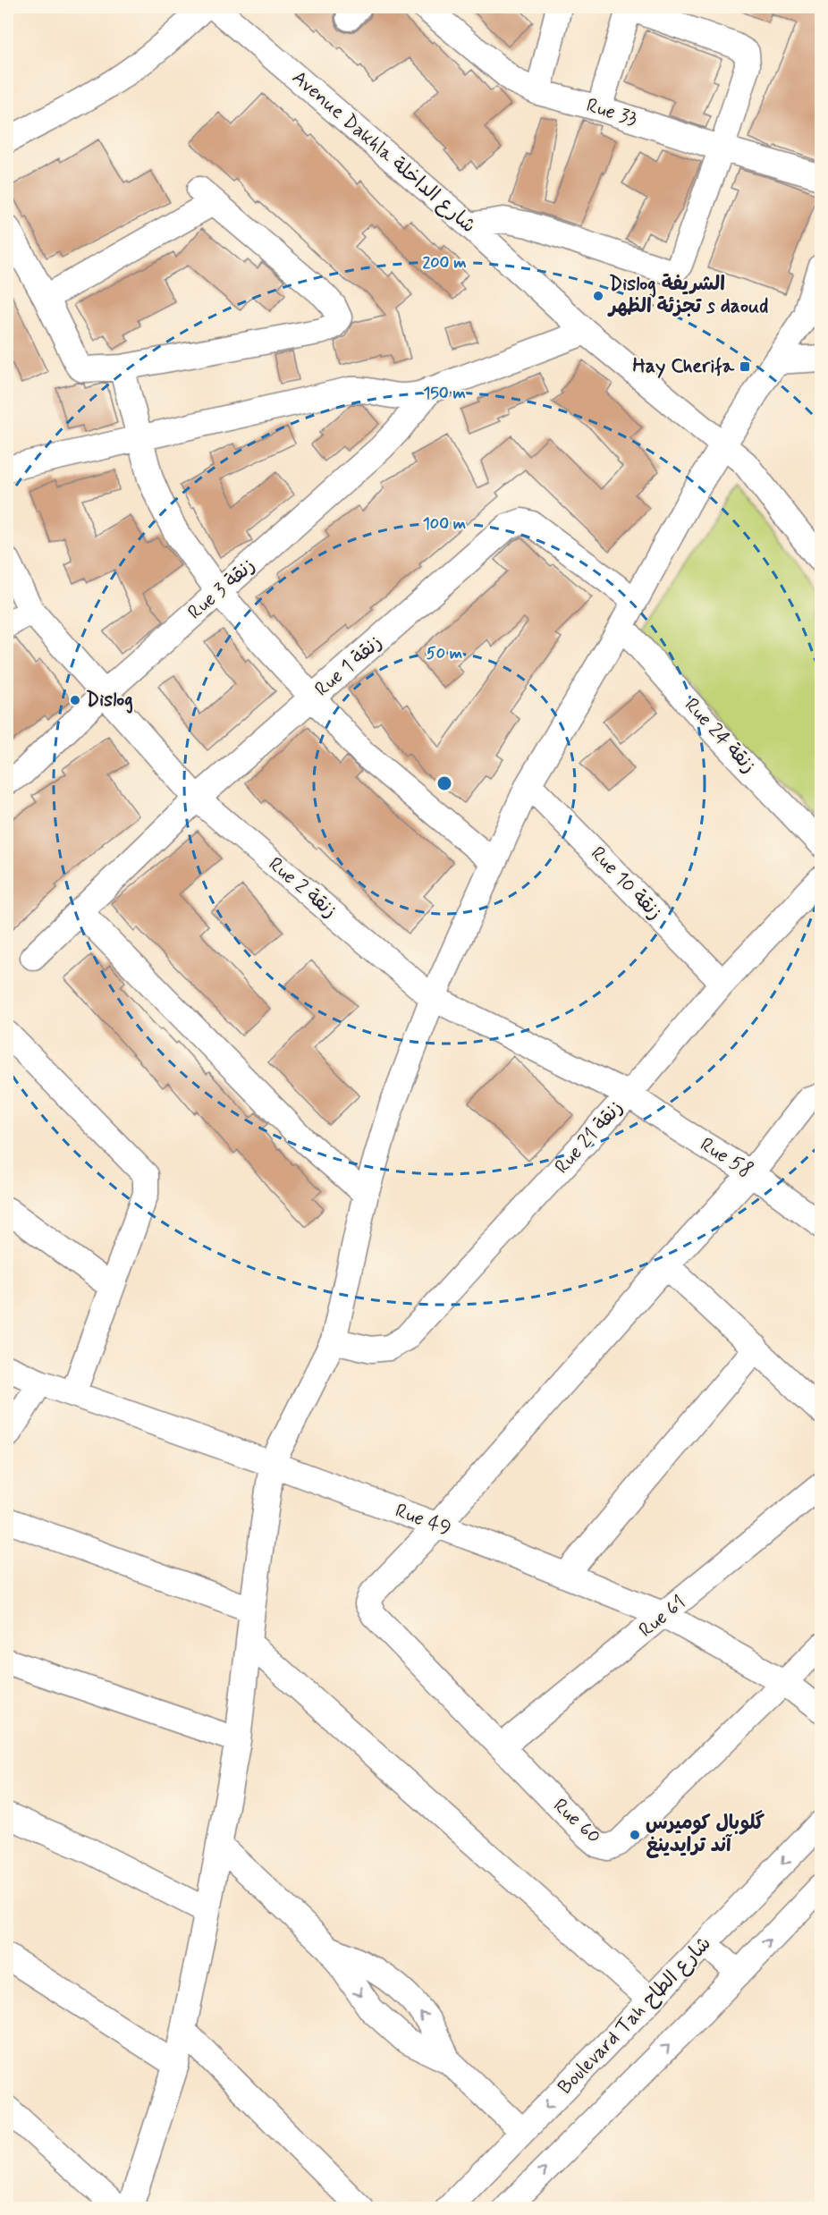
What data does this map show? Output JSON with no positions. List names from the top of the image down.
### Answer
{
  "streets": {
    "street": [
      "Rue 33",
      "Avenue Dakhla شارع الداخلة",
      "Rue 3 زنقة",
      "Rue 1 زنقة",
      "Rue 24 زنقة",
      "Rue 10 زنقة",
      "Rue 2 زنقة",
      "Rue 21 زنقة",
      "Rue 58",
      "Rue 49",
      "Rue 61",
      "Rue 60",
      "Boulevard Tah شارع الطاح"
    ]
  },
  "crossings": [
    ["Rue 3 زنقة", "Rue 2 زنقة"],
    ["Rue 1 زنقة", "Rue 2 زنقة"],
    ["Rue 10 زنقة", "Rue 21 زنقة"],
    ["Rue 2 زنقة", "Rue 21 زنقة"],
    ["Rue 2 زنقة", "Rue 58"],
    ["Rue 21 زنقة", "Rue 58"],
    ["Rue 49", "Rue 61"],
    ["Rue 49", "Rue 60"],
    ["Rue 61", "Rue 60"]
  ],
  "places": {
    "other": ["Dislog الشريفة تجزئة الظهر s daoud", "Dislog", "گلوبال كوميرس آند ترايدينغ"],
    "transit": ["Hay Cherifa"]
  },
  "rings": [
    "200 m",
    "150 m",
    "100 m",
    "50 m"
  ]
}
